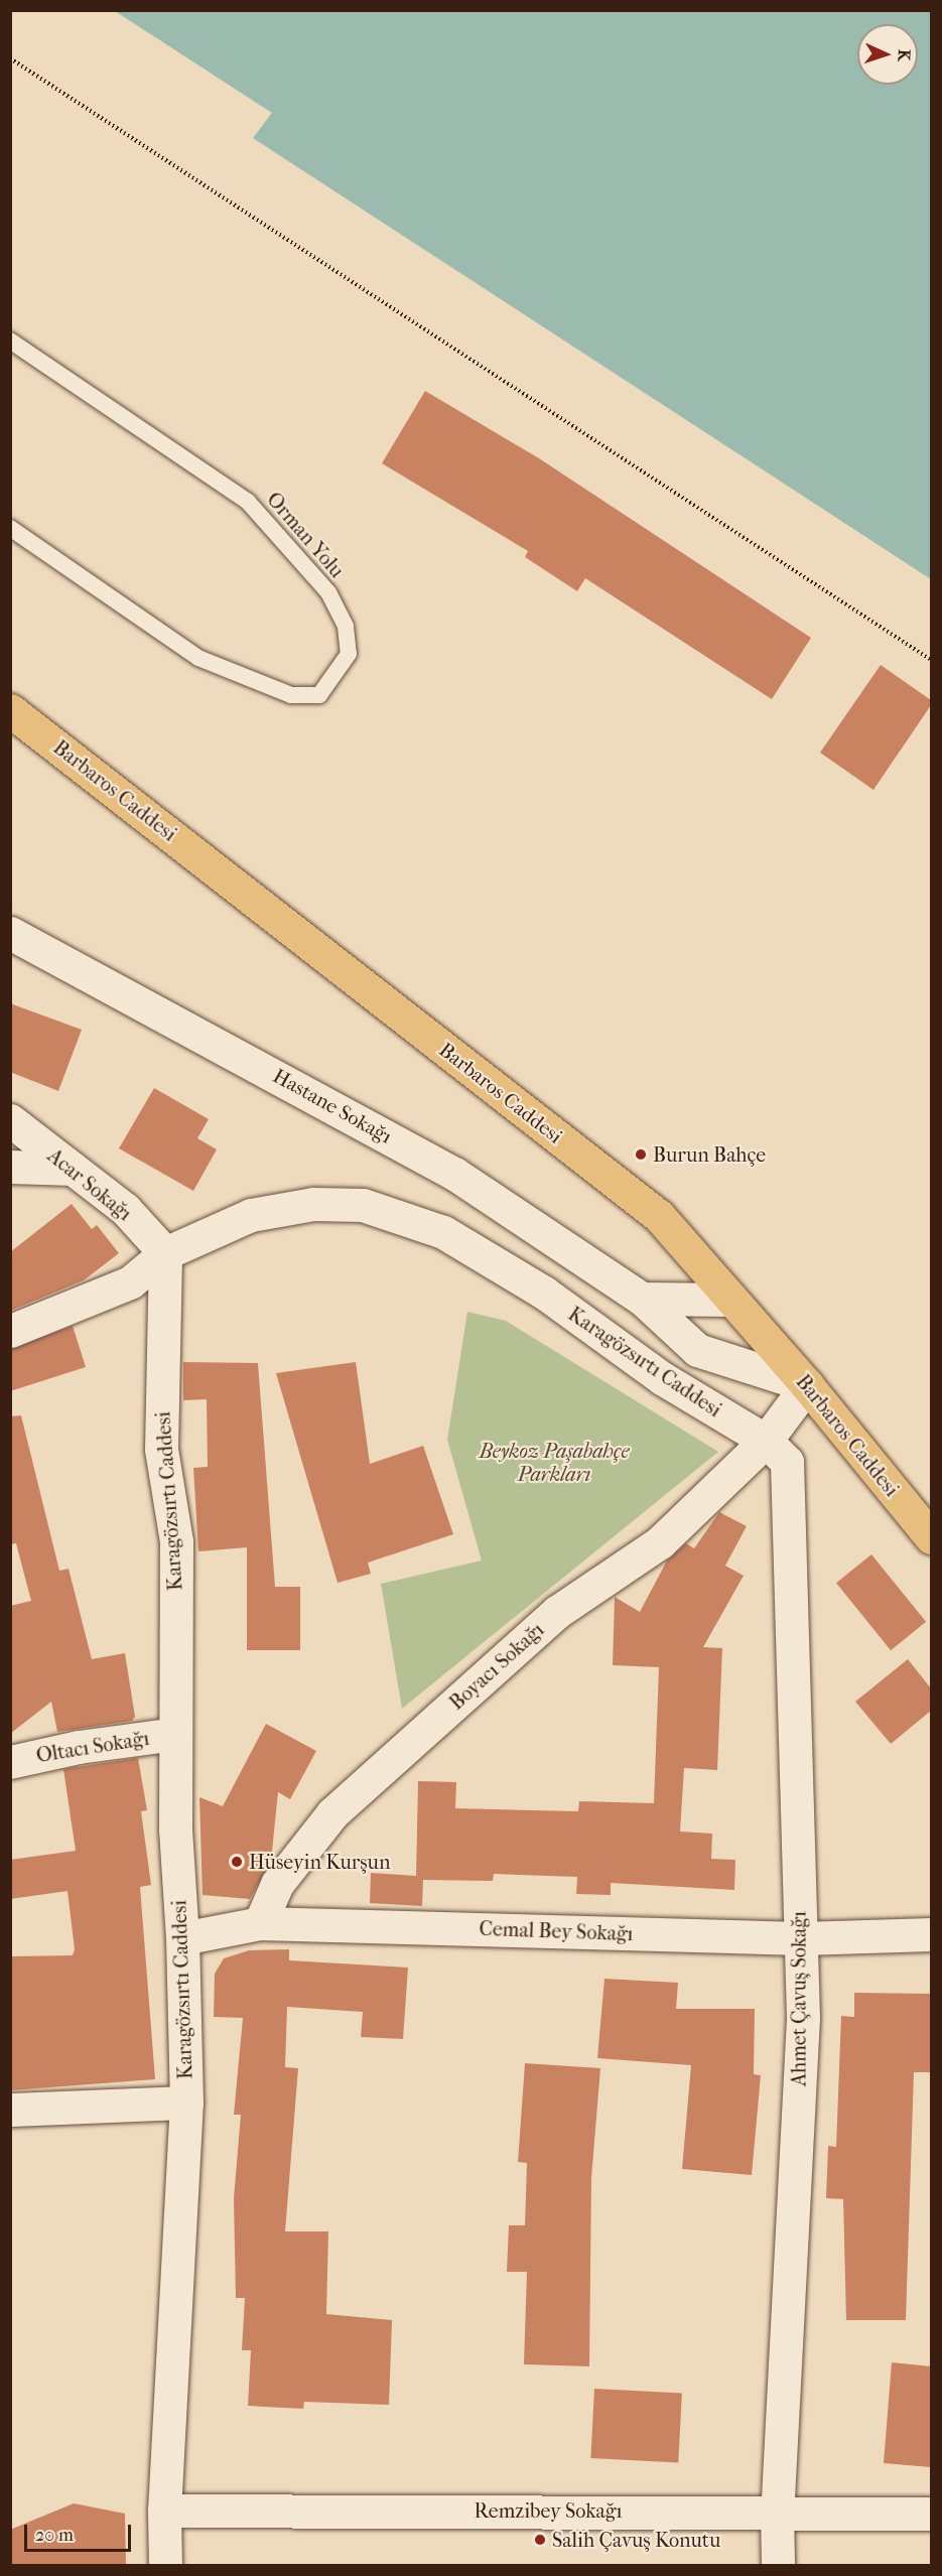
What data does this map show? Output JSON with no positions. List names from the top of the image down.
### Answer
{
  "streets": {
    "main road": ["Barbaros Caddesi"],
    "street": [
      "Hastane Sokağı",
      "Acar Sokağı",
      "Karagözsırtı Caddesi",
      "Boyacı Sokağı",
      "Oltacı Sokağı",
      "Cemal Bey Sokağı",
      "Ahmet Çavuş Sokağı",
      "Remzibey Sokağı"
    ],
    "lane": ["Orman Yolu"]
  },
  "crossings": [
    ["Barbaros Caddesi", "Hastane Sokağı"],
    ["Acar Sokağı", "Karagözsırtı Caddesi"],
    ["Karagözsırtı Caddesi", "Boyacı Sokağı"],
    ["Karagözsırtı Caddesi", "Oltacı Sokağı"],
    ["Karagözsırtı Caddesi", "Cemal Bey Sokağı"],
    ["Karagözsırtı Caddesi", "Ahmet Çavuş Sokağı"],
    ["Karagözsırtı Caddesi", "Remzibey Sokağı"],
    ["Boyacı Sokağı", "Cemal Bey Sokağı"],
    ["Boyacı Sokağı", "Ahmet Çavuş Sokağı"],
    ["Cemal Bey Sokağı", "Ahmet Çavuş Sokağı"],
    ["Ahmet Çavuş Sokağı", "Remzibey Sokağı"]
  ],
  "parks": ["Beykoz Paşabahçe Parkları"],
  "places": ["Burun Bahçe", "Hüseyin Kurşun", "Salih Çavuş Konutu"],
  "scale_bar": "20 m",
  "north": "right"
}
